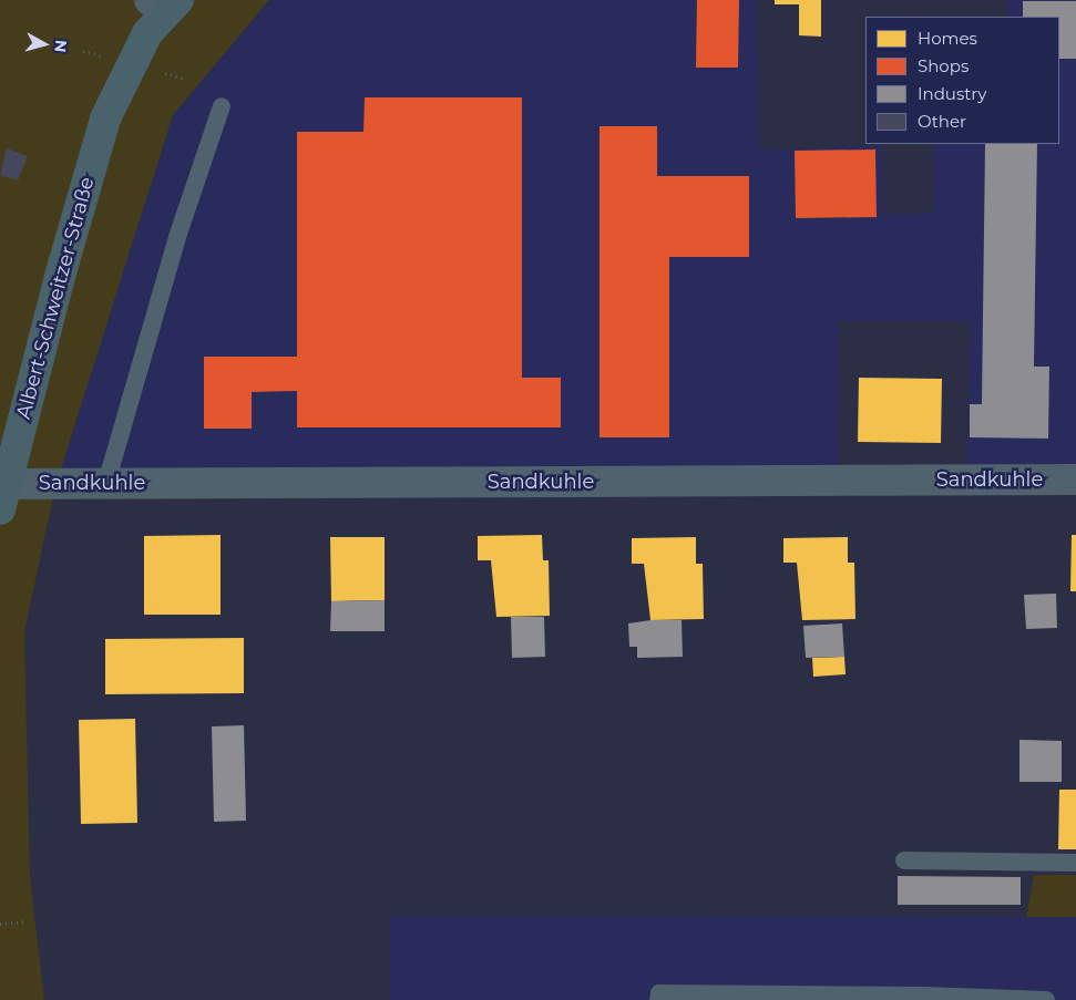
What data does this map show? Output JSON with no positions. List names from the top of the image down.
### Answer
{
  "streets": {
    "main road": ["Albert-Schweitzer-Straße"],
    "street": ["Sandkuhle"]
  },
  "crossings": [
    ["Albert-Schweitzer-Straße", "Sandkuhle"]
  ],
  "legend": [
    "Homes",
    "Shops",
    "Industry",
    "Other"
  ],
  "north": "right"
}
